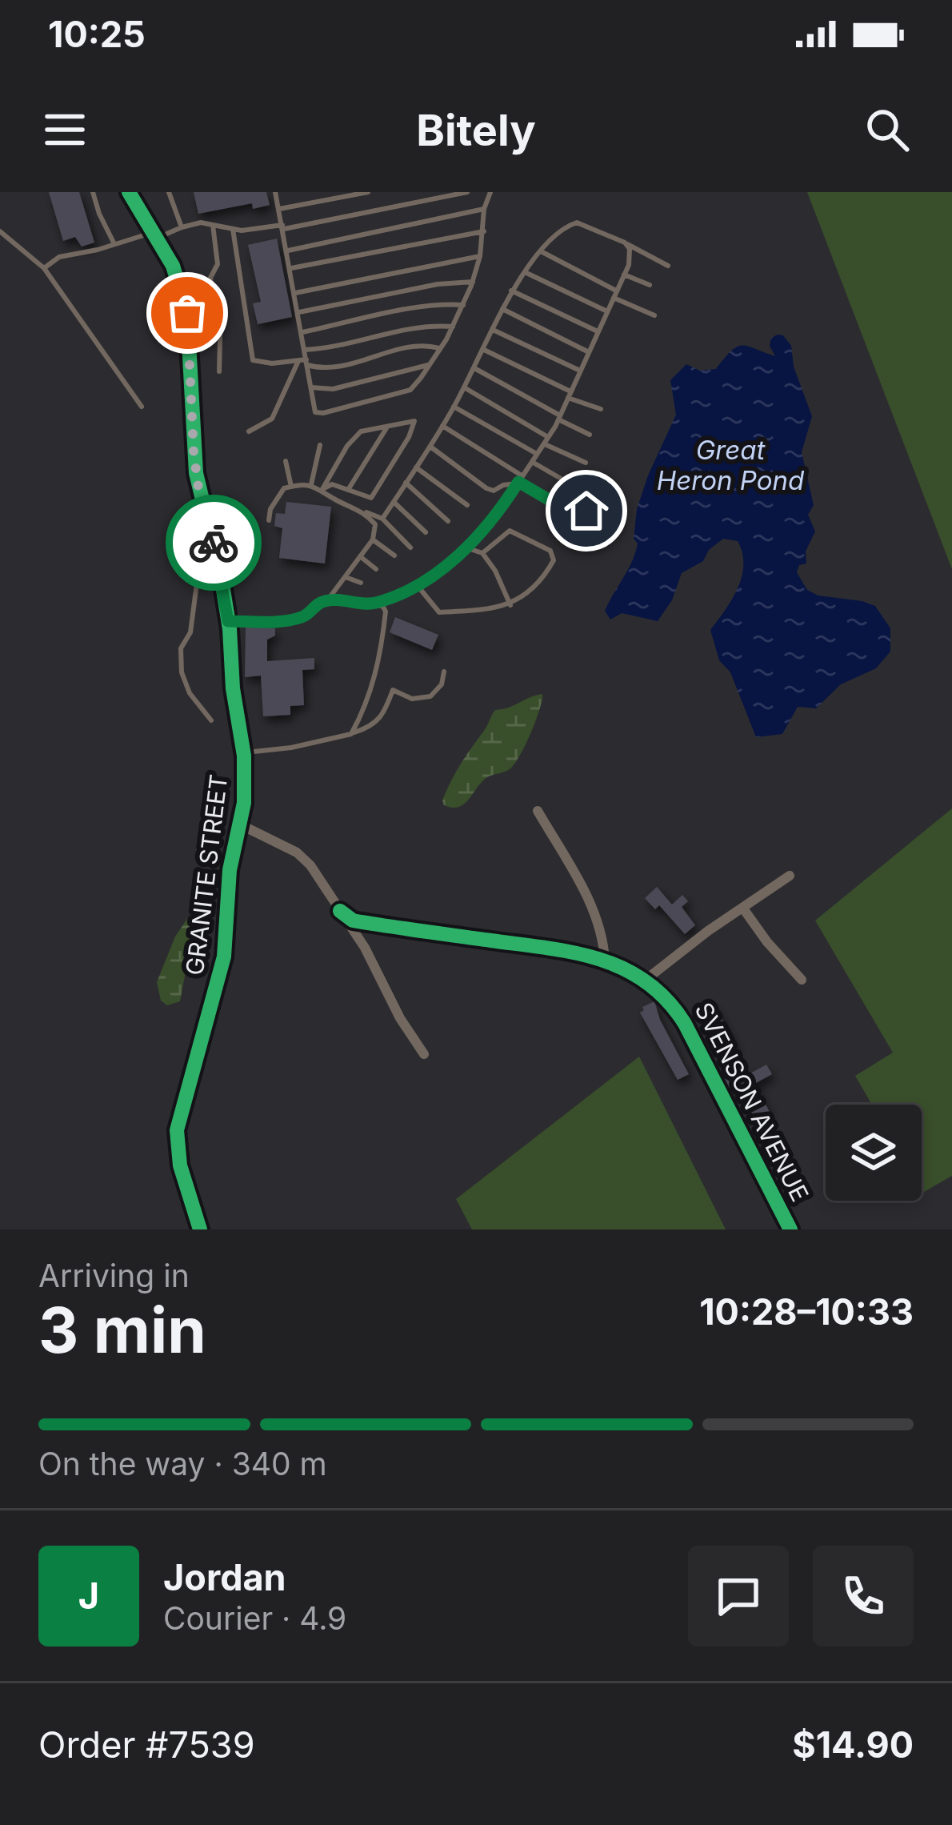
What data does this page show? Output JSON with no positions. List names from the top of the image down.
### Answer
{
  "streets": {
    "street": ["GRANITE STREET", "SVENSON AVENUE"]
  },
  "water": ["Great Heron Pond"],
  "page": {
    "status": "10:25",
    "header": "Bitely",
    "heading": ["3 min", "Arriving in", "10:28–10:33"],
    "panel": [
      "Jordan",
      "Courier · 4.9",
      "Order #7539",
      "$14.90"
    ],
    "bar": "On the way · 340 m",
    "round": "J"
  }
}
